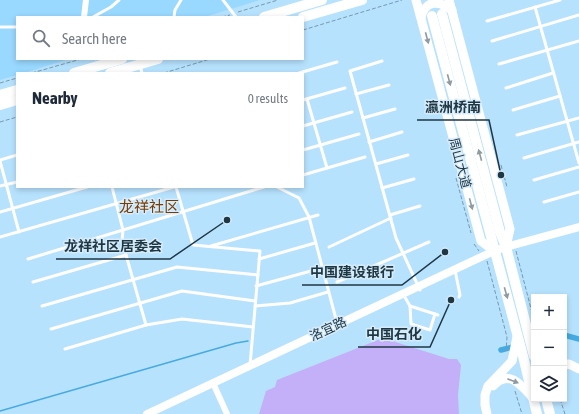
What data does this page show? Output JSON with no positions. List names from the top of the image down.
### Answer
{
  "streets": {
    "main road": ["周山大道"],
    "street": ["洛宜路"]
  },
  "crossings": [
    ["周山大道", "洛宜路"]
  ],
  "districts": ["龙祥社区"],
  "places": [
    "瀛洲桥南",
    "龙祥社区居委会",
    "中国建设银行",
    "中国石化"
  ],
  "page": {
    "search": "Search here",
    "heading": ["Nearby", "0 results"],
    "map_buttons": ["+", "−"]
  }
}
